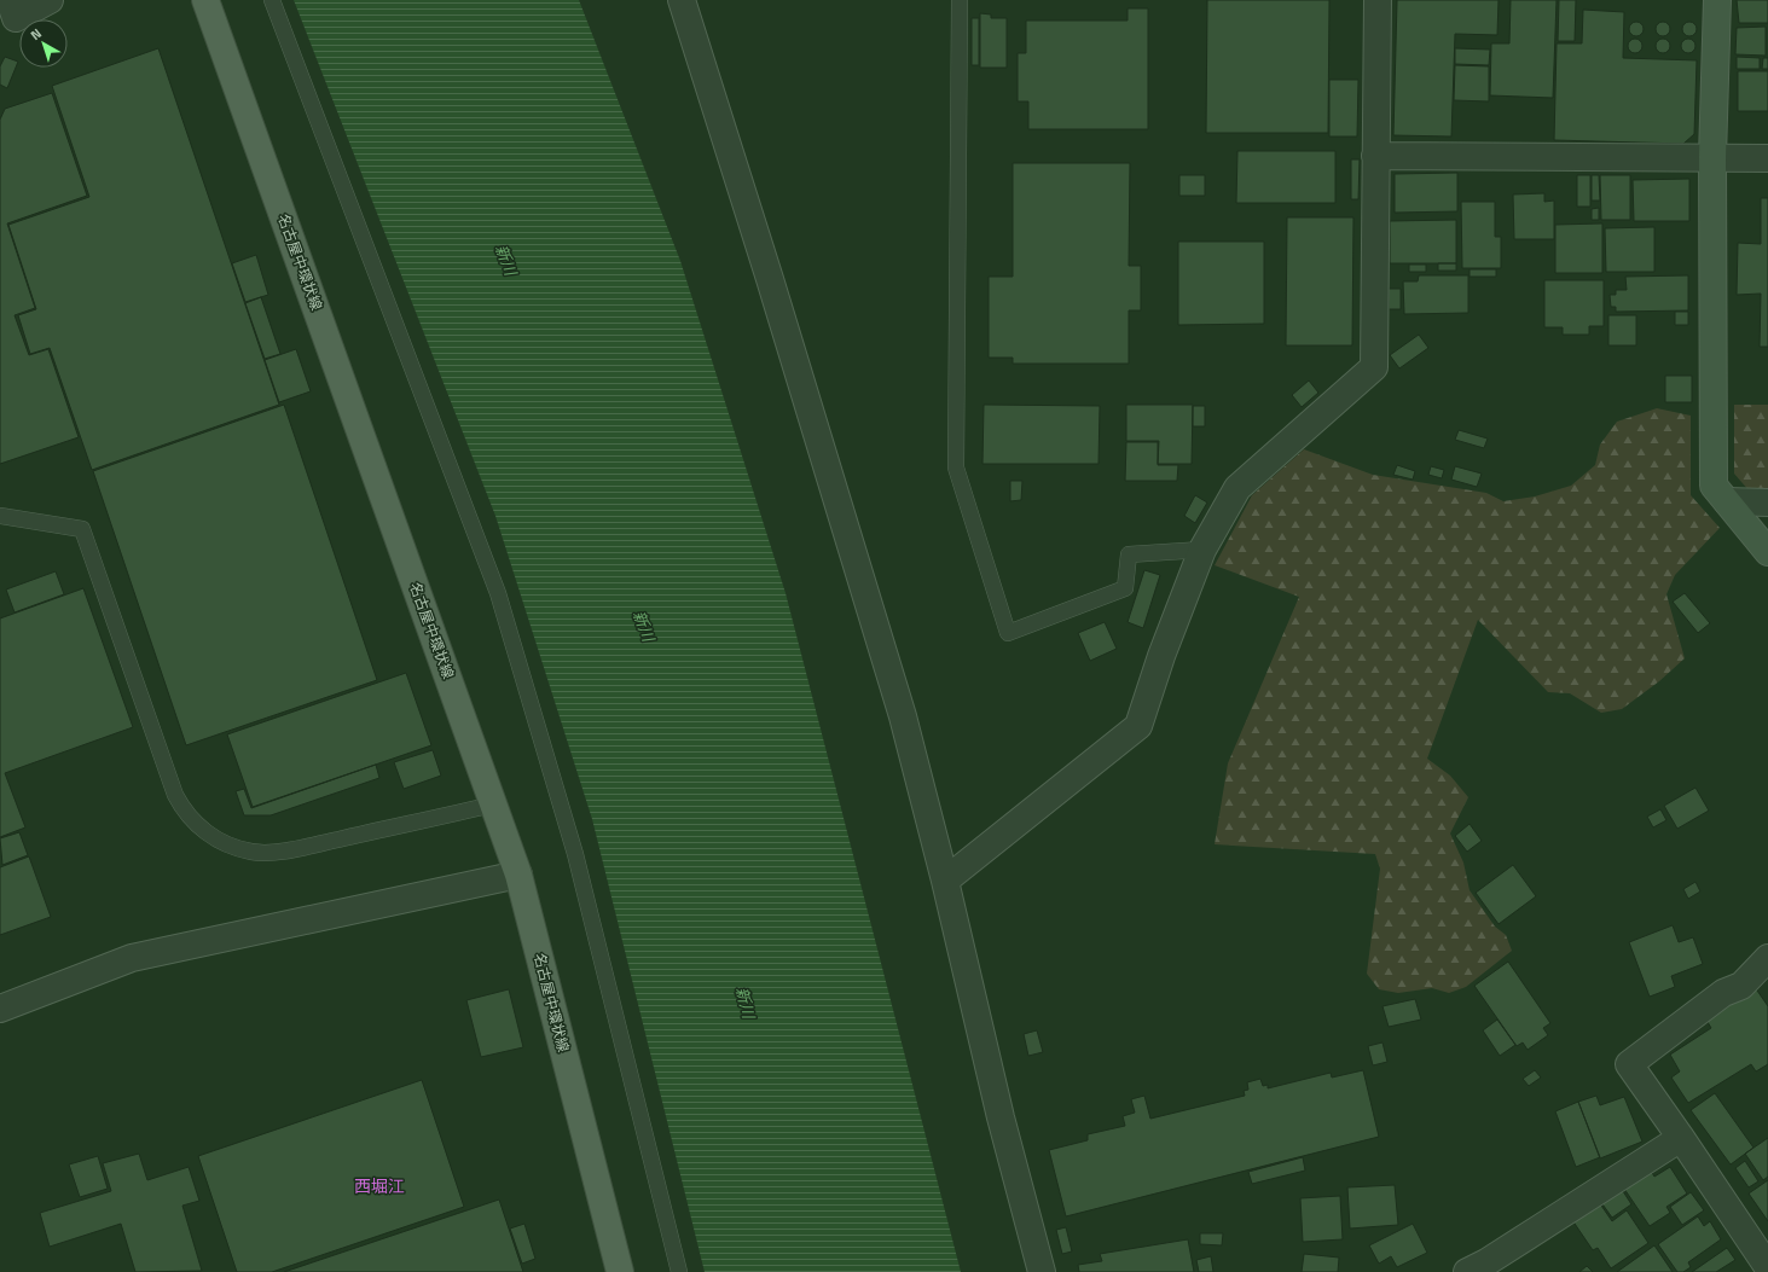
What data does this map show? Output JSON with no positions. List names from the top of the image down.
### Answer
{
  "streets": {
    "main road": ["名古屋中環状線"]
  },
  "districts": ["西堀江"],
  "water": ["新川"],
  "north": "top left"
}
